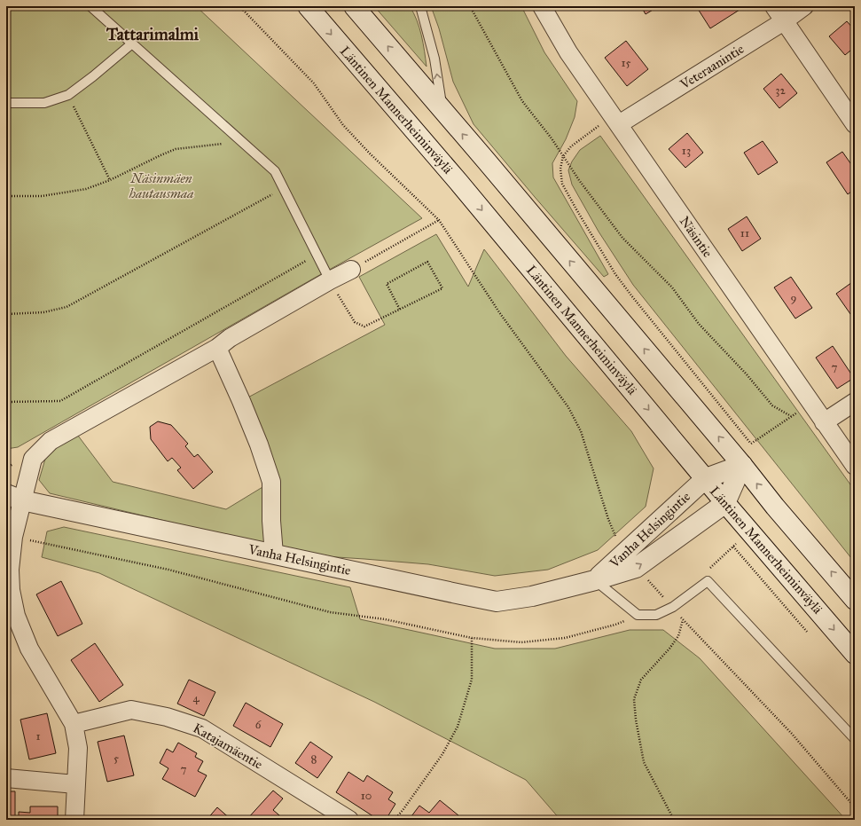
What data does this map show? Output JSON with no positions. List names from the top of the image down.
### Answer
{
  "streets": {
    "main road": ["Läntinen Mannerheiminväylä", "Vanha Helsingintie"],
    "street": ["Veteraanintie", "Näsintie", "Katajamäentie"]
  },
  "crossings": [
    ["Veteraanintie", "Näsintie"],
    ["Läntinen Mannerheiminväylä", "Vanha Helsingintie"]
  ],
  "districts": ["Tattarimalmi"],
  "parks": ["Näsinmäen hautausmaa"],
  "house_numbers": [
    "15",
    "32",
    "13",
    "11",
    "9",
    "7",
    "4",
    "6",
    "1",
    "5",
    "8",
    "7",
    "10"
  ]
}
